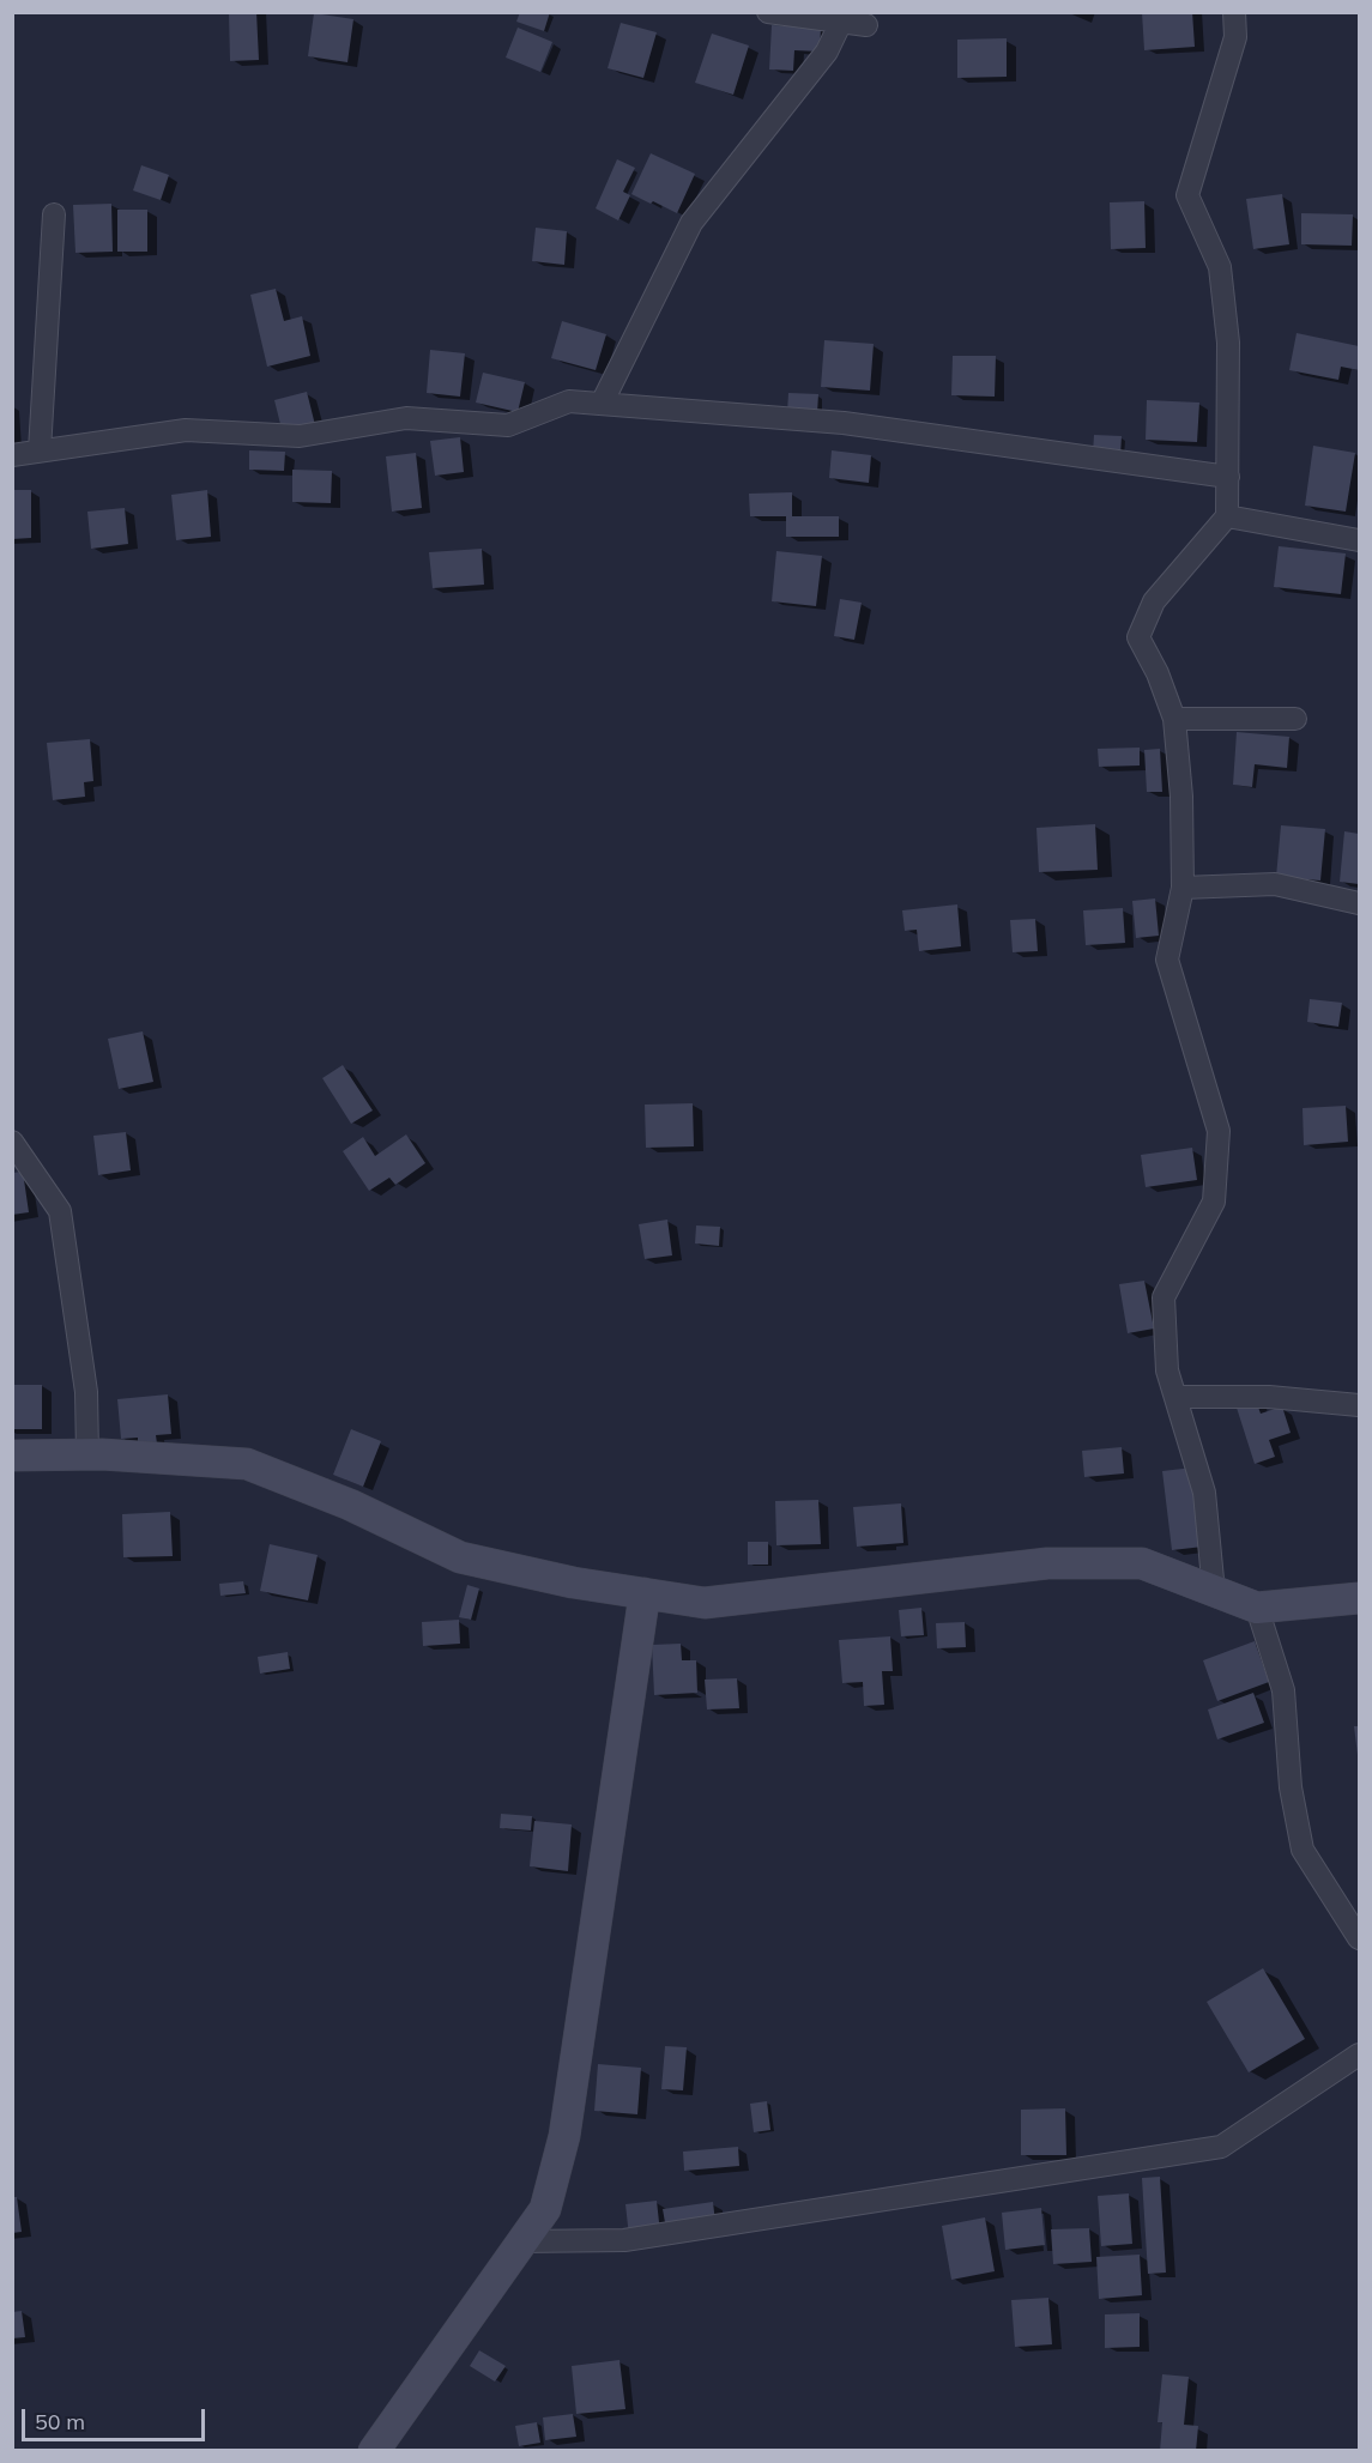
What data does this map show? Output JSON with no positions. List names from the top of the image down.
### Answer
{
  "scale_bar": "50 m"
}
